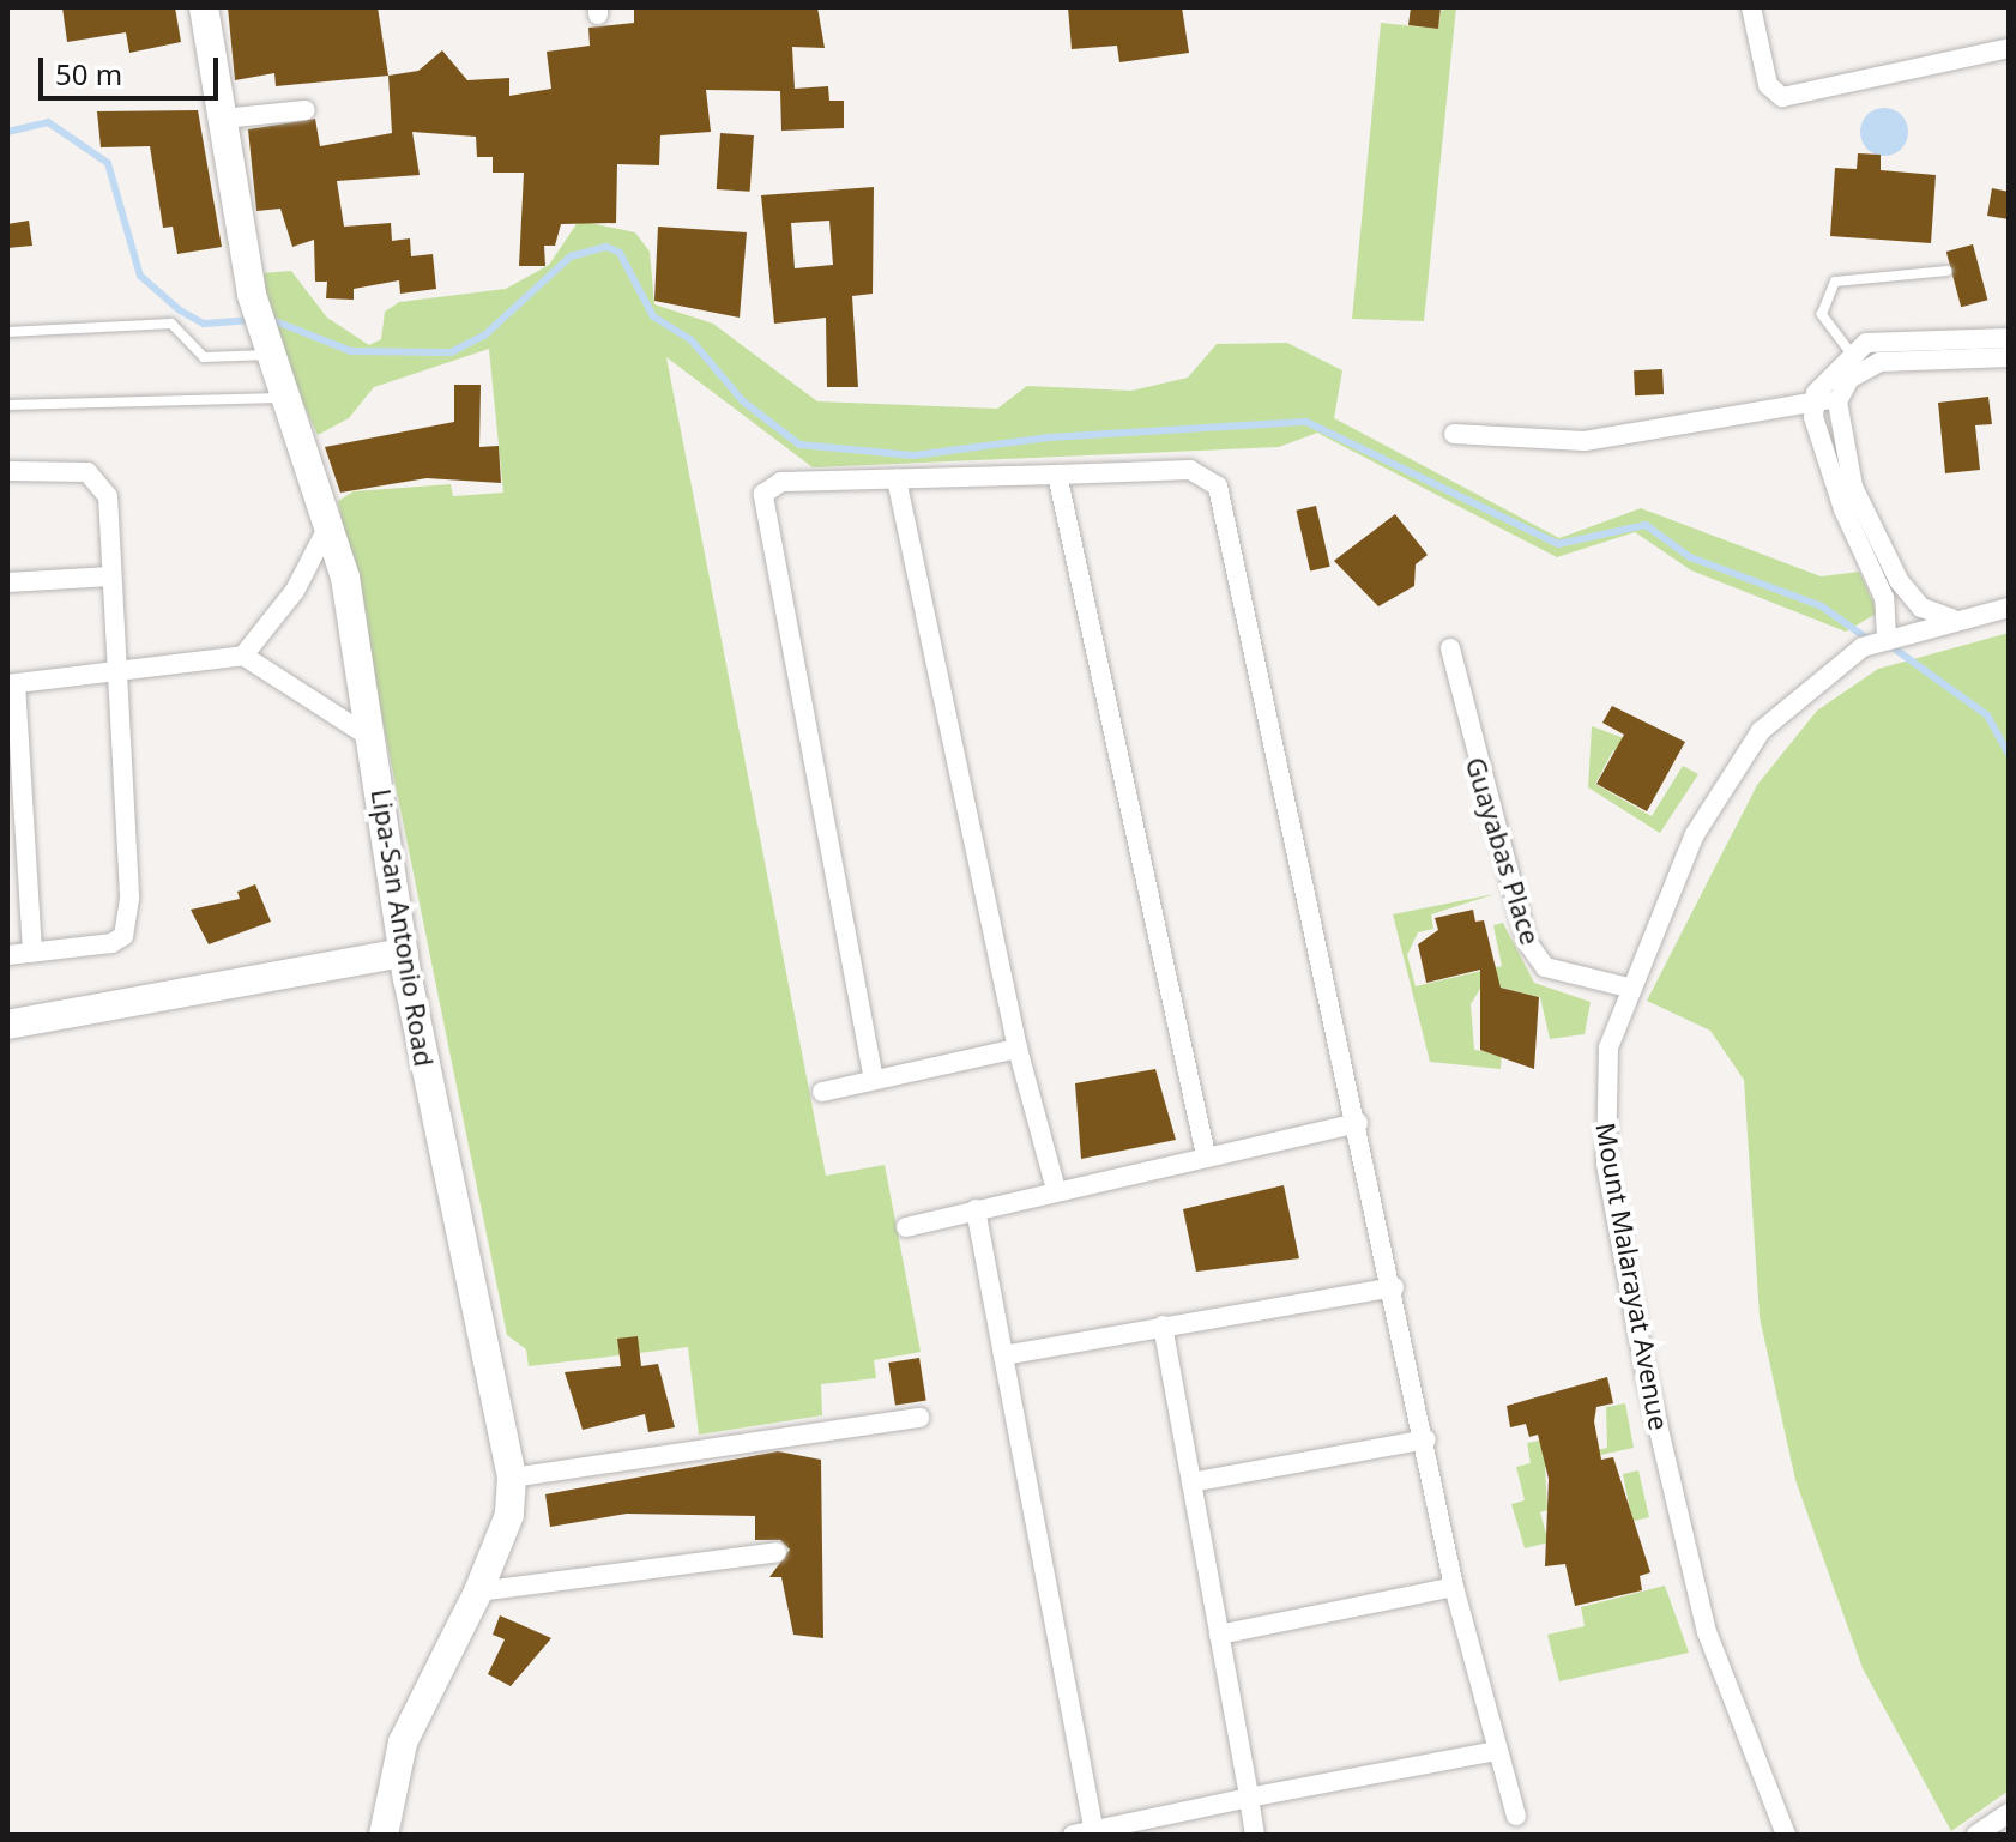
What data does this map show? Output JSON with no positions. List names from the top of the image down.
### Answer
{
  "streets": {
    "main road": ["Lipa-San Antonio Road"],
    "street": ["Guayabas Place", "Mount Malarayat Avenue"]
  },
  "crossings": [
    ["Guayabas Place", "Mount Malarayat Avenue"]
  ],
  "scale_bar": "50 m"
}
